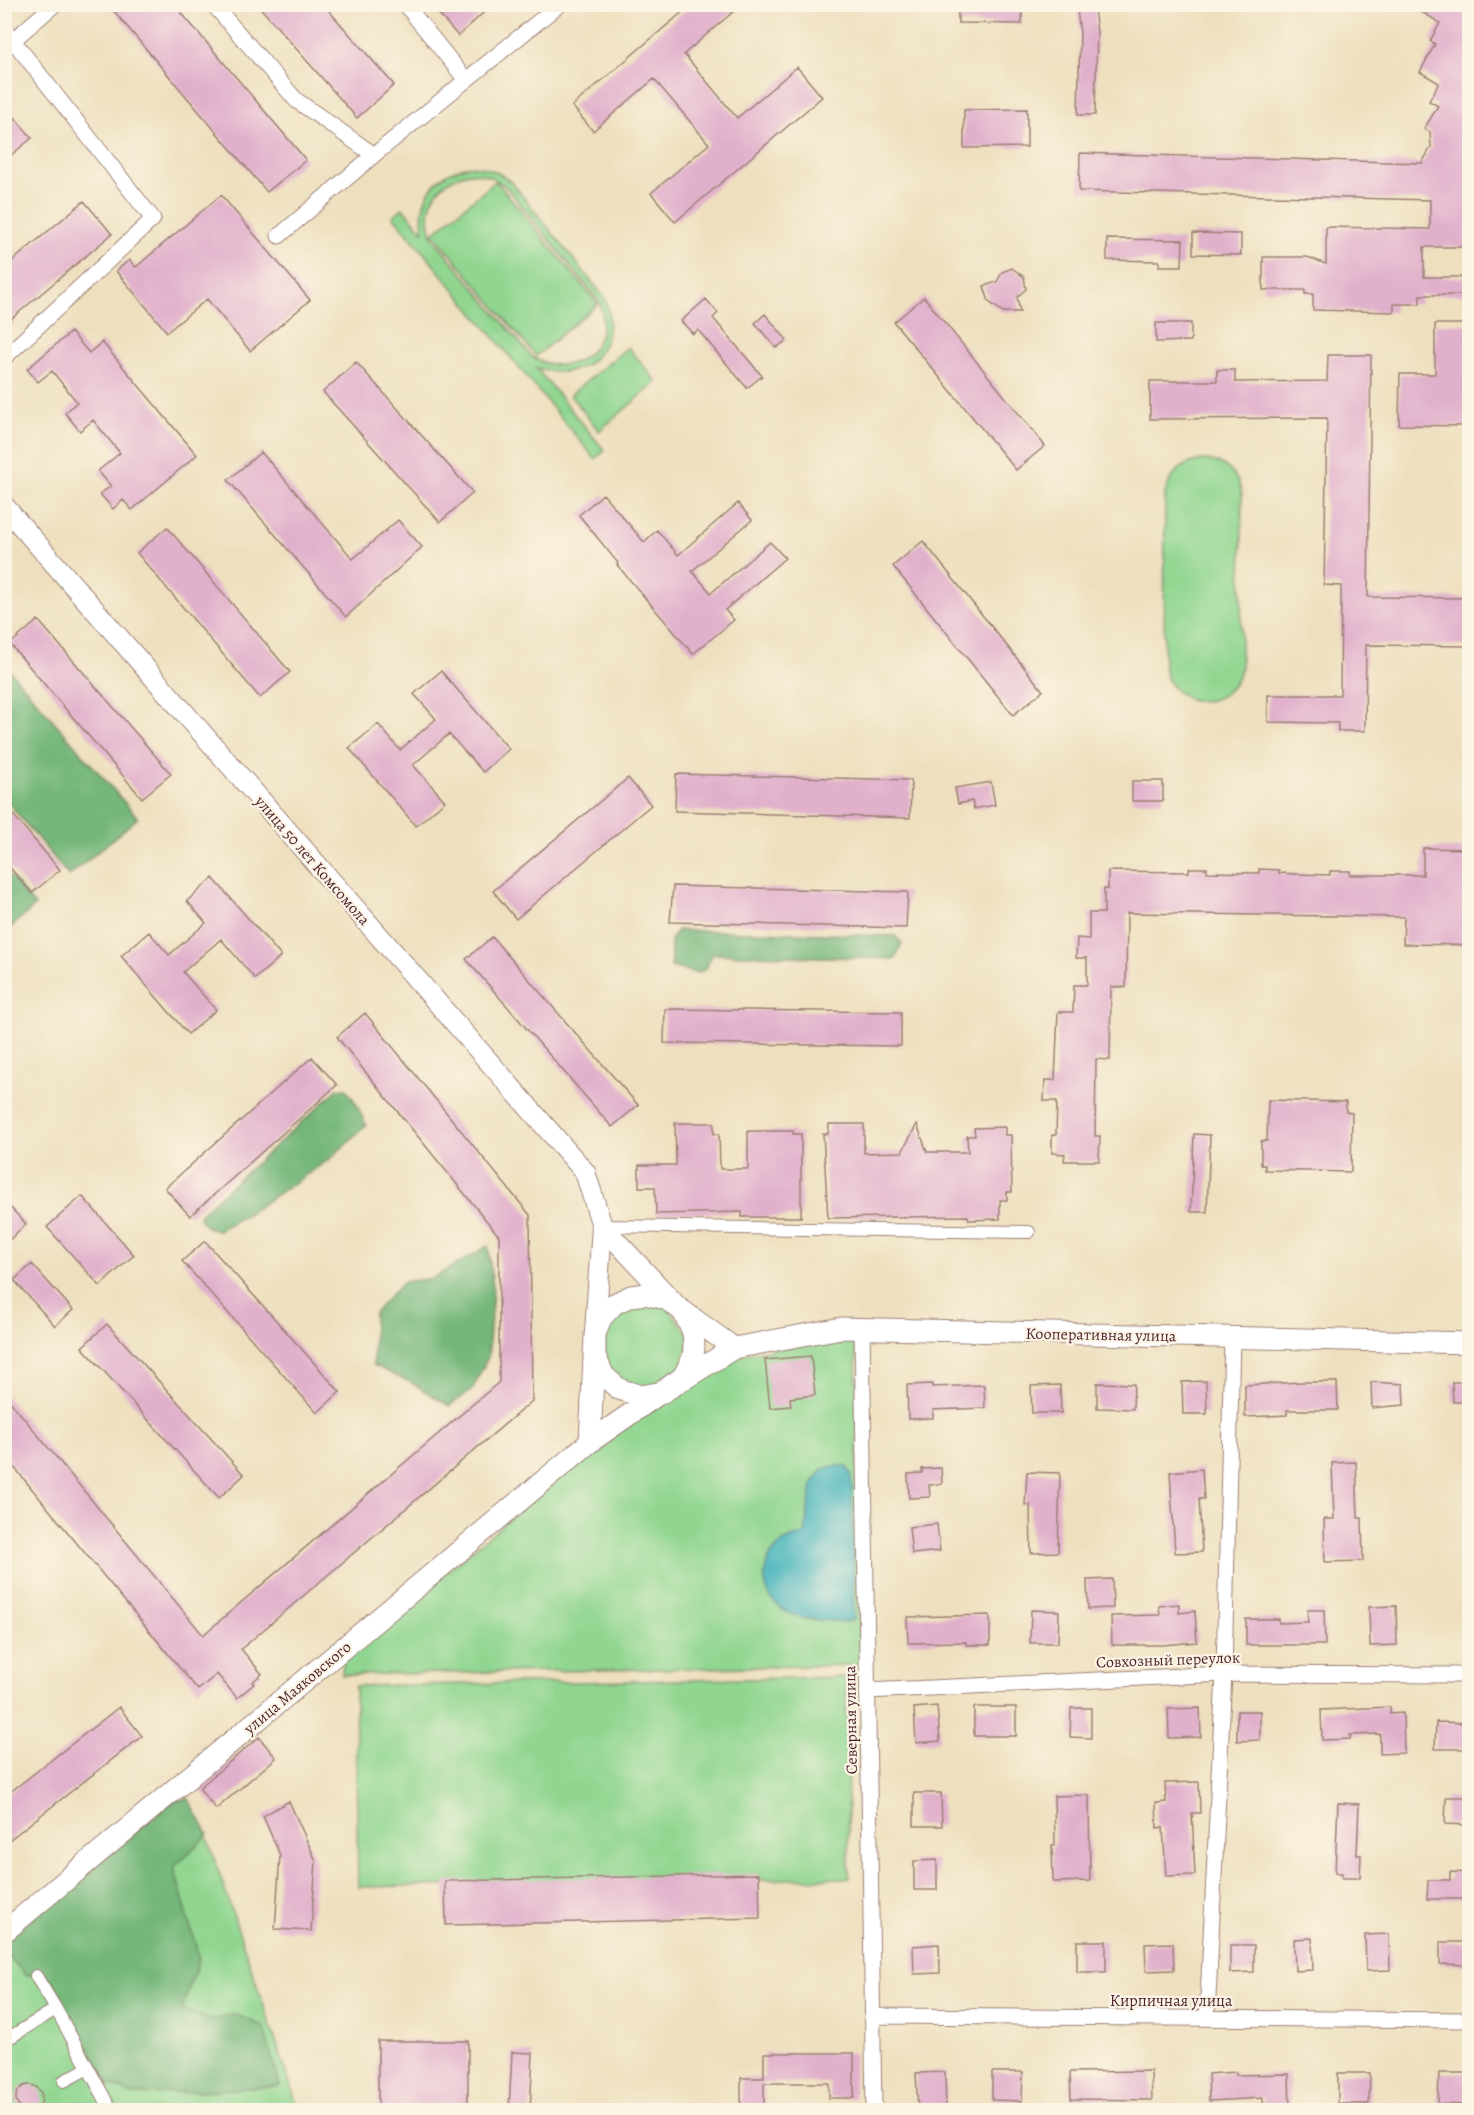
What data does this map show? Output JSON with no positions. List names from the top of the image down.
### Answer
{
  "streets": {
    "main road": ["Кооперативная улица", "улица Маяковского"],
    "street": [
      "улица 50 лет Комсомола",
      "Совхозный переулок",
      "Северная улица",
      "Кирпичная улица"
    ]
  },
  "crossings": [
    ["Кооперативная улица", "Северная улица"],
    ["Совхозный переулок", "Северная улица"],
    ["Северная улица", "Кирпичная улица"]
  ]
}
